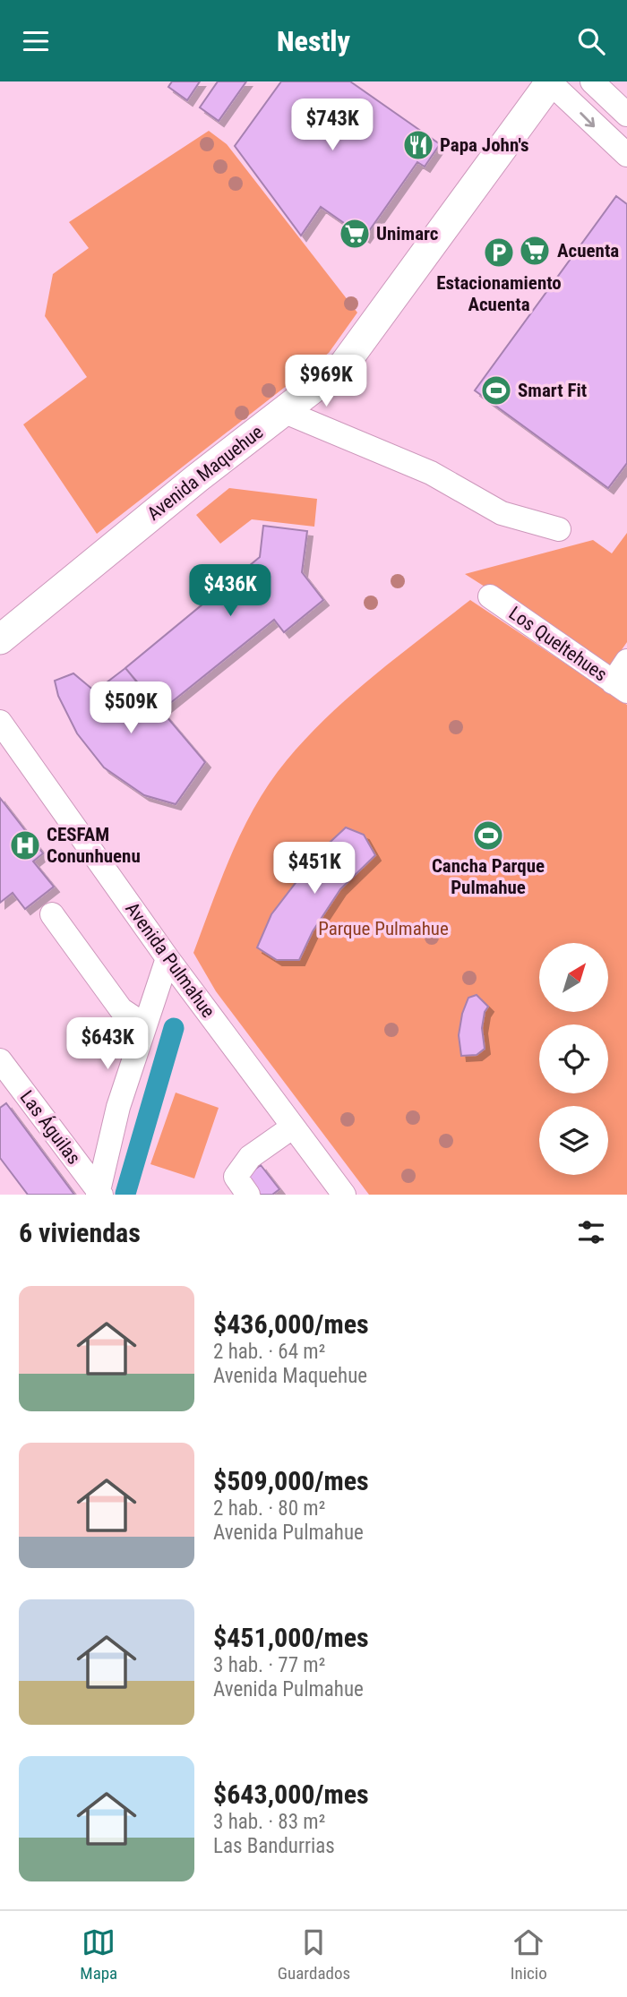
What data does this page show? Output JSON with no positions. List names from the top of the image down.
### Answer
{
  "streets": {
    "main road": ["Avenida Maquehue"],
    "street": ["Los Queltehues", "Avenida Pulmahue", "Las Águilas"]
  },
  "parks": ["Parque Pulmahue"],
  "places": {
    "restaurant": ["Papa John's"],
    "supermarket": ["Unimarc", "Acuenta"],
    "parking": ["Estacionamiento Acuenta"],
    "sports": ["Smart Fit", "Cancha Parque Pulmahue"],
    "hospital": ["CESFAM Conunhuenu"]
  },
  "north": "top right",
  "page": {
    "header": "Nestly",
    "price": [
      "$743K",
      "$969K",
      "$436K",
      "$509K",
      "$451K",
      "$643K"
    ],
    "heading": "6 viviendas",
    "list": [
      {
        "name": "$436,000/mes",
        "note": "2 hab. · 64 m² · Avenida Maquehue"
      },
      {
        "name": "$509,000/mes",
        "note": "2 hab. · 80 m² · Avenida Pulmahue"
      },
      {
        "name": "$451,000/mes",
        "note": "3 hab. · 77 m² · Avenida Pulmahue"
      },
      {
        "name": "$643,000/mes",
        "note": "3 hab. · 83 m² · Las Bandurrias"
      }
    ],
    "tabs": ["Mapa", "Guardados", "Inicio"]
  }
}
